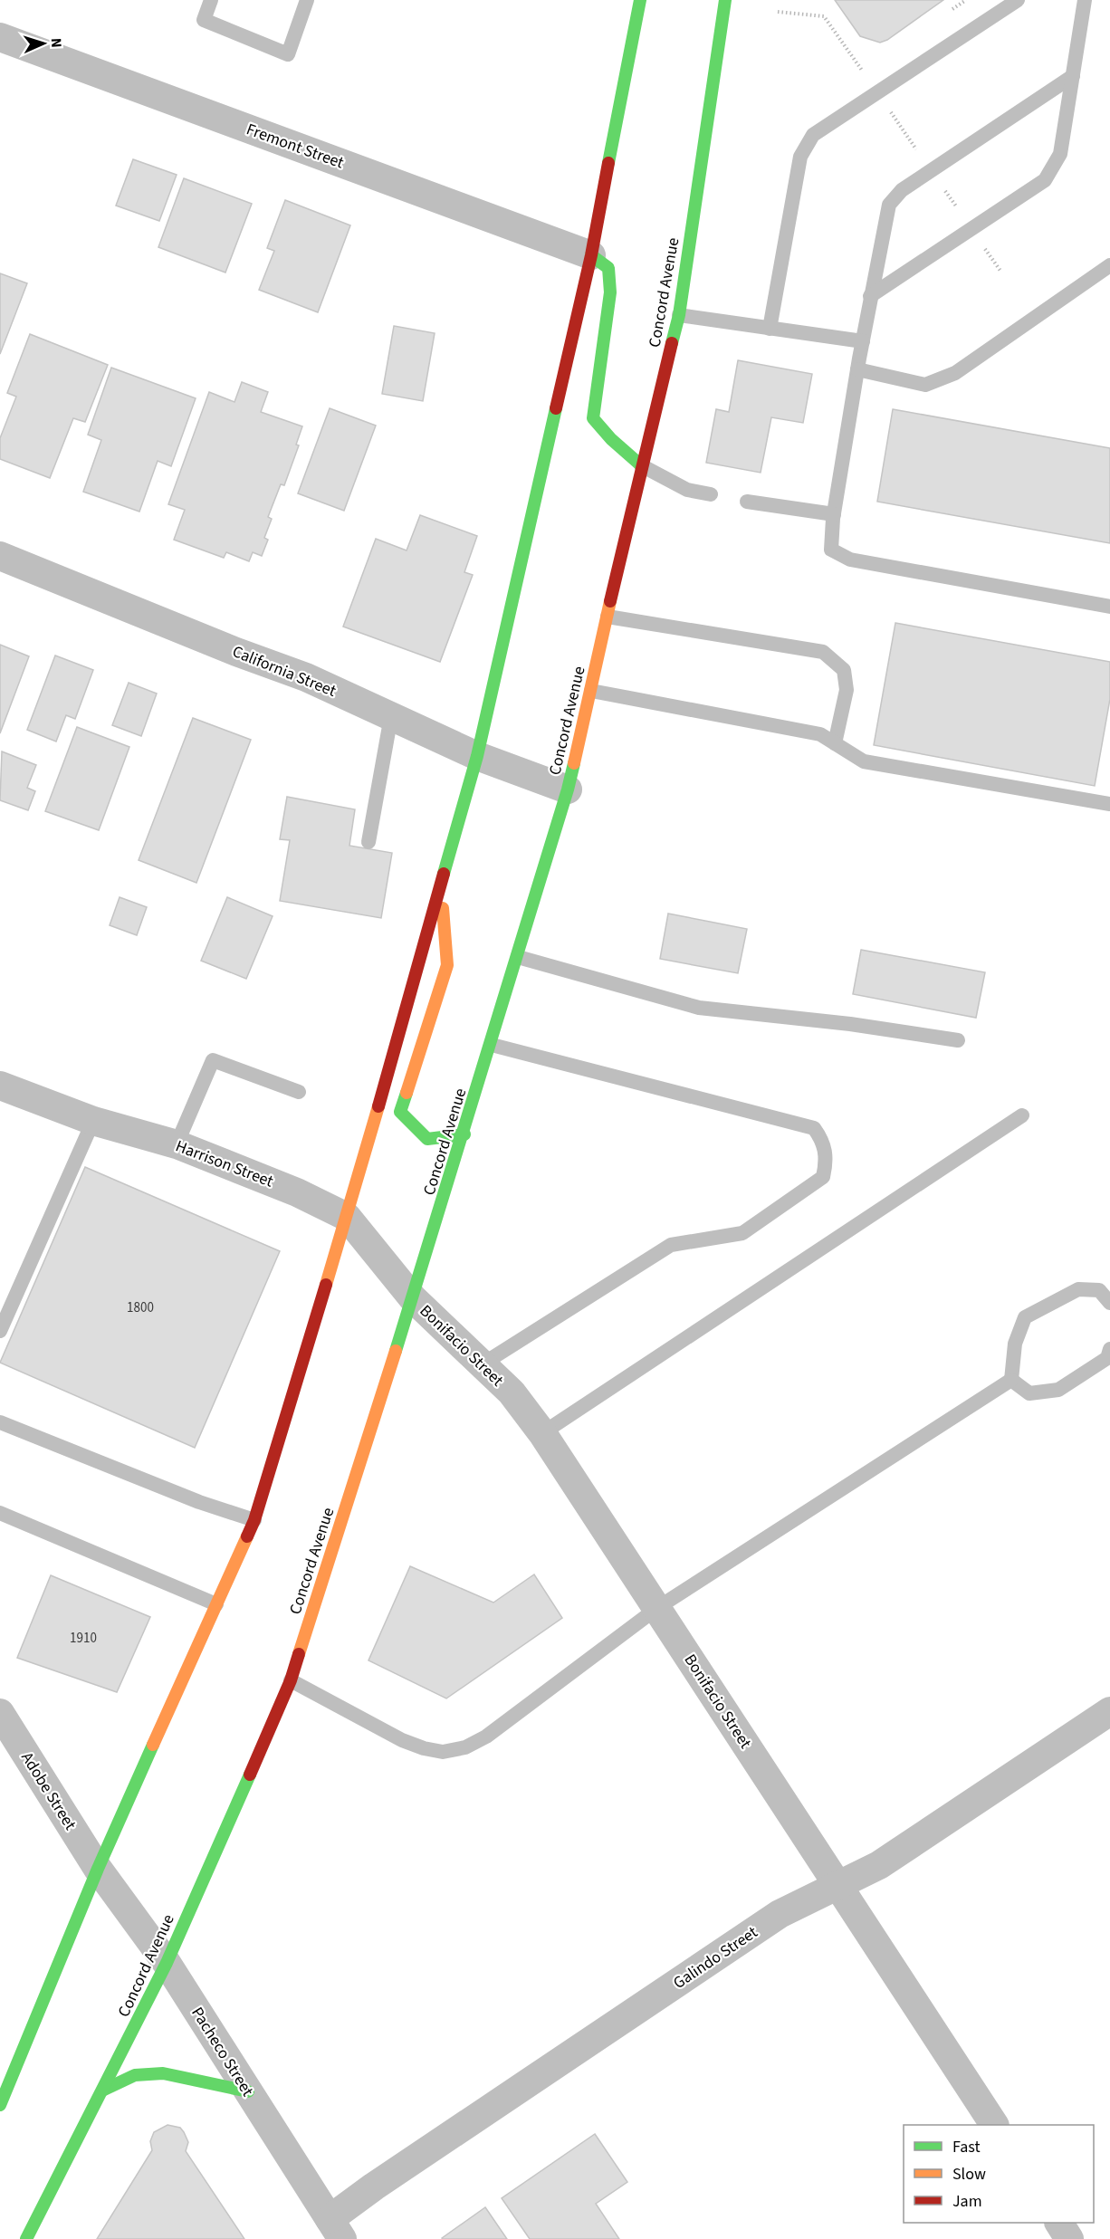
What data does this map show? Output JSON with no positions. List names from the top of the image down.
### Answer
{
  "streets": {
    "main road": ["Concord Avenue"],
    "street": [
      "Fremont Street",
      "California Street",
      "Harrison Street",
      "Bonifacio Street",
      "Adobe Street",
      "Galindo Street",
      "Pacheco Street"
    ]
  },
  "crossings": [
    ["Concord Avenue", "California Street"],
    ["Concord Avenue", "Harrison Street"],
    ["Concord Avenue", "Bonifacio Street"],
    ["Concord Avenue", "Pacheco Street"],
    ["Harrison Street", "Bonifacio Street"],
    ["Bonifacio Street", "Galindo Street"],
    ["Adobe Street", "Pacheco Street"],
    ["Galindo Street", "Pacheco Street"]
  ],
  "house_numbers": ["1800", "1910"],
  "legend": ["Fast", "Slow", "Jam"],
  "north": "right"
}
